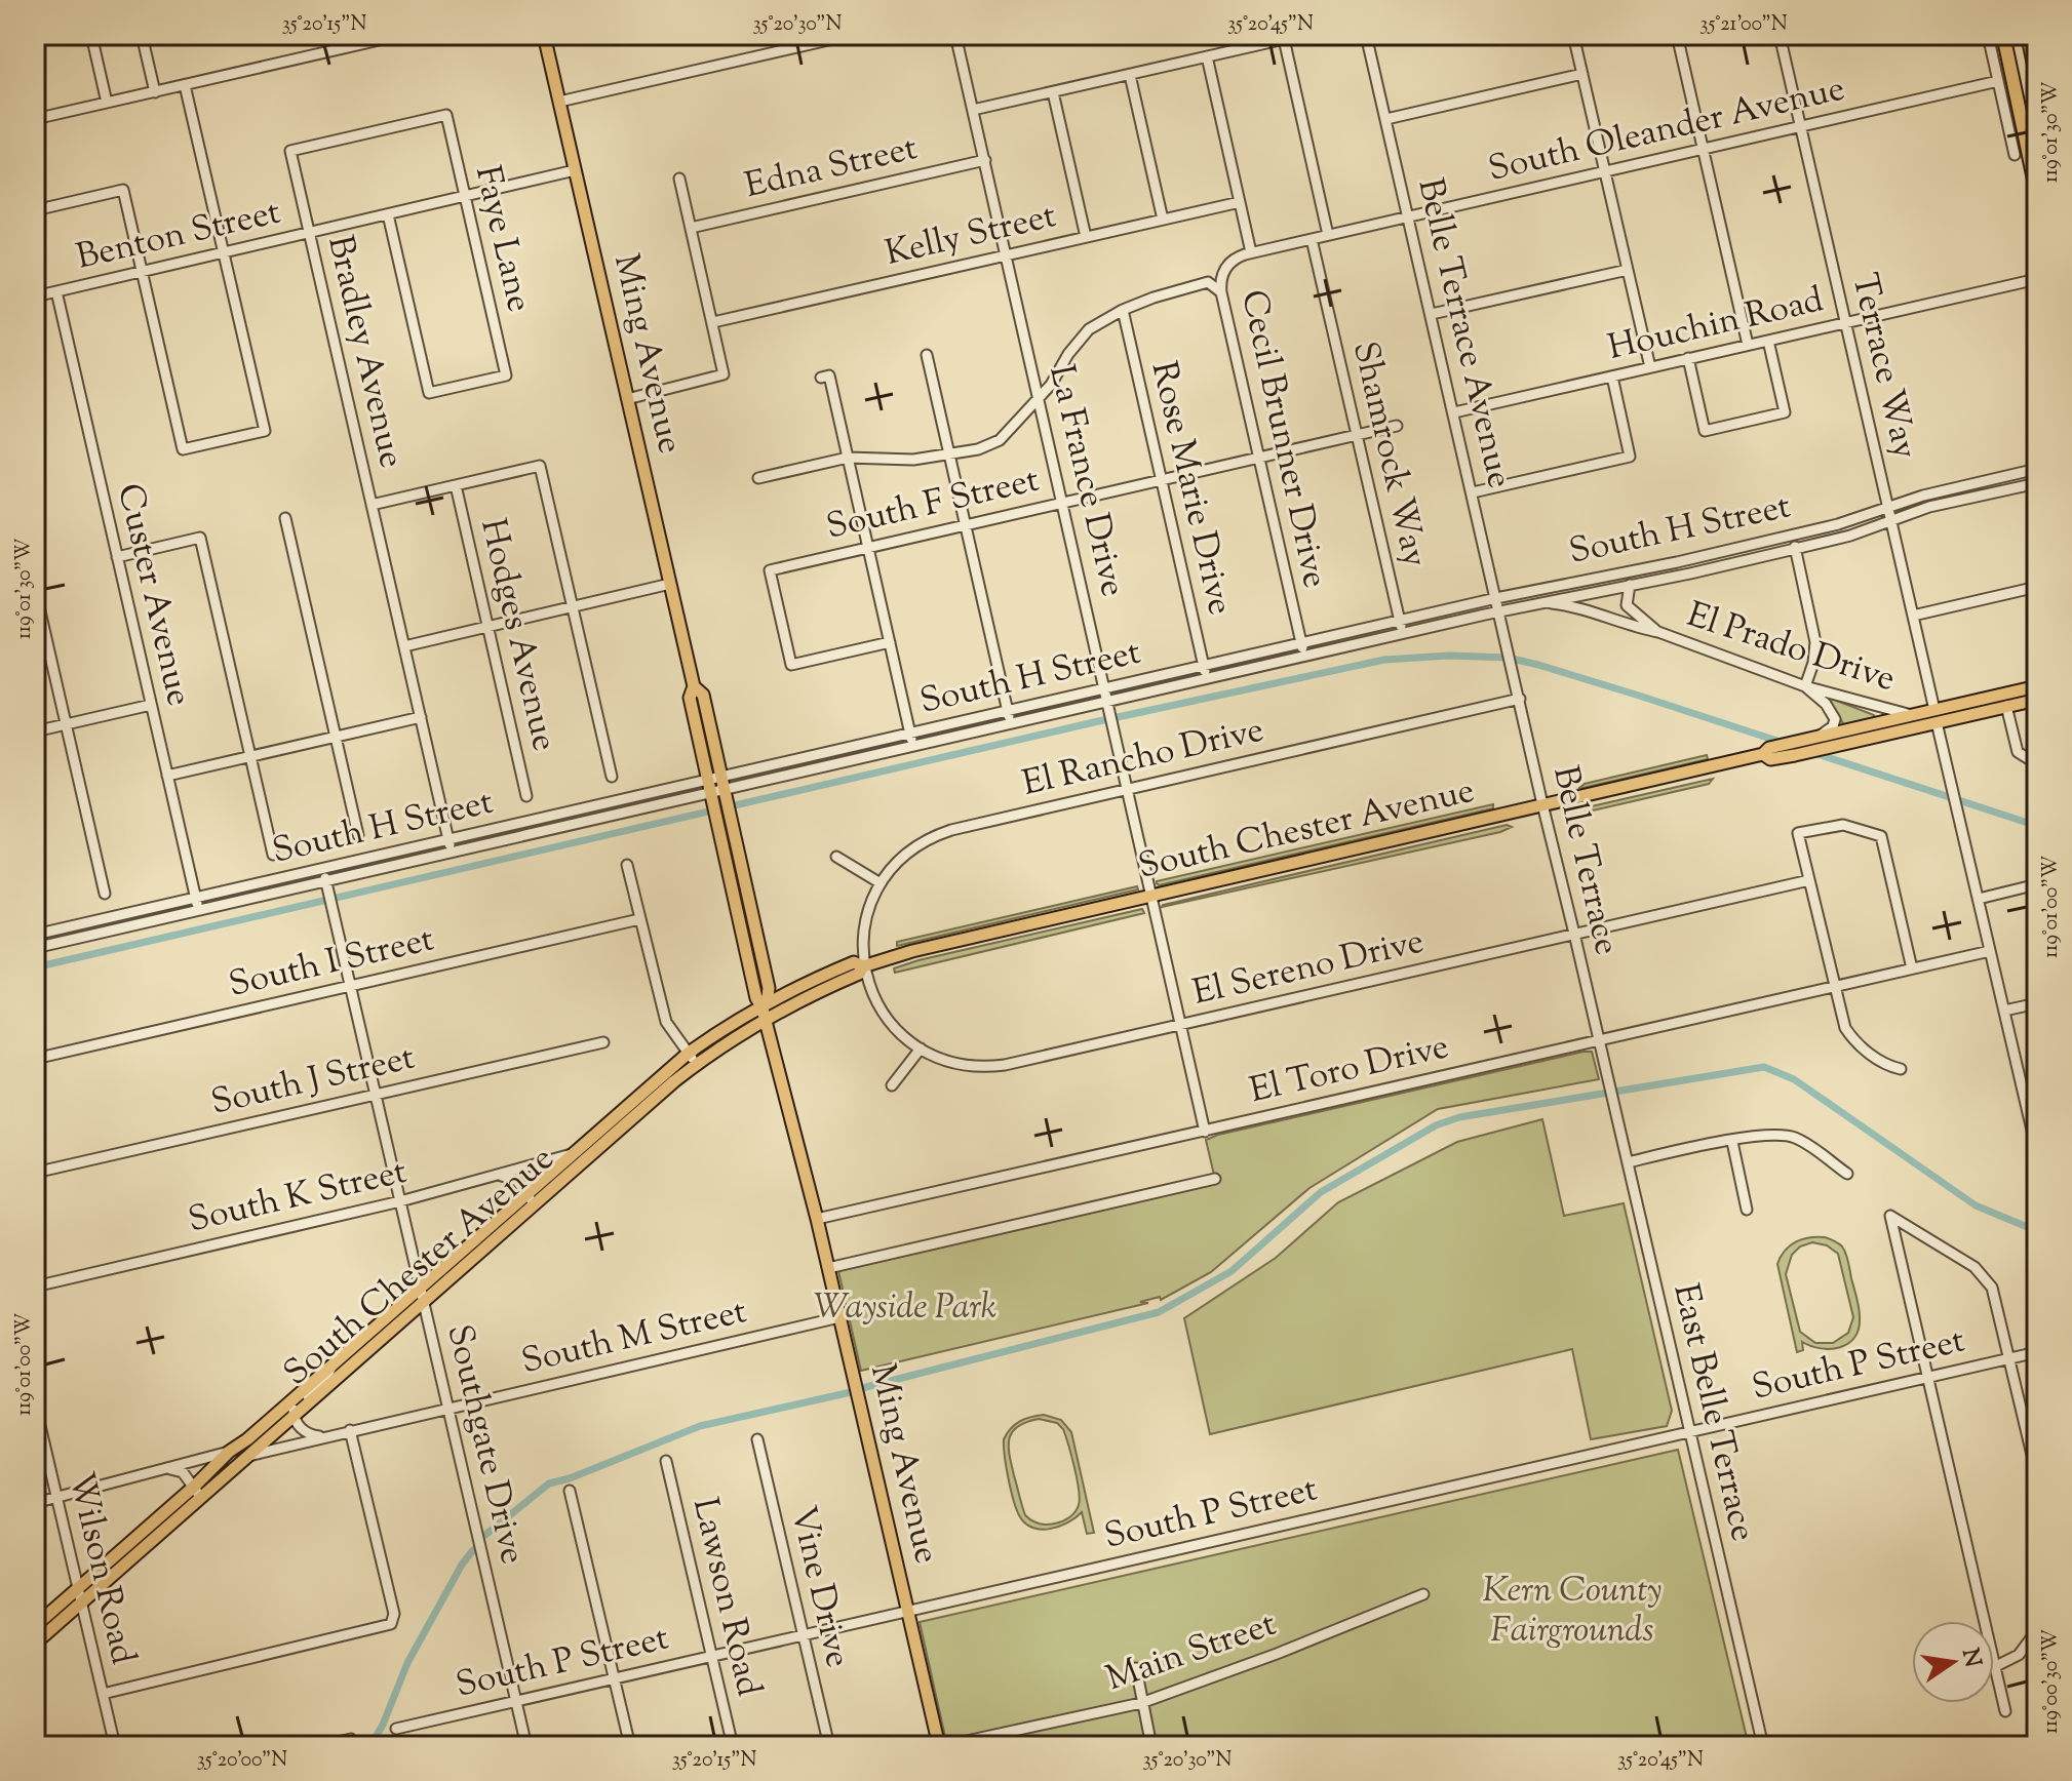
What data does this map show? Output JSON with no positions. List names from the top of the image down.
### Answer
{
  "streets": {
    "main road": ["Ming Avenue", "South Chester Avenue"],
    "street": [
      "South Oleander Avenue",
      "Edna Street",
      "Benton Street",
      "Kelly Street",
      "Faye Lane",
      "Houchin Road",
      "Belle Terrace Avenue",
      "Bradley Avenue",
      "Terrace Way",
      "Cecil Brunner Drive",
      "Shamrock Way",
      "La France Drive",
      "Rose Marie Drive",
      "South F Street",
      "South H Street",
      "Custer Avenue",
      "Hodges Avenue",
      "El Prado Drive",
      "El Rancho Drive",
      "Belle Terrace",
      "South I Street",
      "El Sereno Drive",
      "El Toro Drive",
      "South J Street",
      "South K Street",
      "South M Street",
      "South P Street",
      "East Belle Terrace",
      "Southgate Drive",
      "Wilson Road",
      "Vine Drive",
      "Lawson Road",
      "Main Street"
    ]
  },
  "crossings": [
    ["South Oleander Avenue", "Belle Terrace Avenue"],
    ["South Oleander Avenue", "Terrace Way"],
    ["South Oleander Avenue", "Cecil Brunner Drive"],
    ["South Oleander Avenue", "Shamrock Way"],
    ["Edna Street", "La France Drive"],
    ["Benton Street", "Faye Lane"],
    ["Benton Street", "Bradley Avenue"],
    ["Benton Street", "Ming Avenue"],
    ["Benton Street", "Custer Avenue"],
    ["Kelly Street", "Cecil Brunner Drive"],
    ["Kelly Street", "La France Drive"],
    ["Faye Lane", "Bradley Avenue"],
    ["Houchin Road", "Belle Terrace Avenue"],
    ["Houchin Road", "Terrace Way"],
    ["Belle Terrace Avenue", "South H Street"],
    ["Belle Terrace Avenue", "Belle Terrace"],
    ["Bradley Avenue", "South H Street"],
    ["Ming Avenue", "South H Street"],
    ["Ming Avenue", "South Chester Avenue"],
    ["Ming Avenue", "El Toro Drive"],
    ["Ming Avenue", "South M Street"],
    ["Ming Avenue", "South P Street"],
    ["Ming Avenue", "Main Street"],
    ["Terrace Way", "South H Street"],
    ["Terrace Way", "South Chester Avenue"],
    ["Terrace Way", "El Toro Drive"],
    ["Cecil Brunner Drive", "South F Street"],
    ["Cecil Brunner Drive", "South H Street"],
    ["Shamrock Way", "South F Street"],
    ["Shamrock Way", "South H Street"],
    ["La France Drive", "South F Street"],
    ["La France Drive", "South H Street"],
    ["La France Drive", "El Rancho Drive"],
    ["La France Drive", "South Chester Avenue"],
    ["La France Drive", "El Sereno Drive"],
    ["La France Drive", "El Toro Drive"],
    ["Rose Marie Drive", "South F Street"],
    ["Rose Marie Drive", "South H Street"],
    ["South H Street", "Custer Avenue"],
    ["South H Street", "El Prado Drive"],
    ["South H Street", "Southgate Drive"],
    ["El Prado Drive", "South Chester Avenue"],
    ["El Rancho Drive", "South Chester Avenue"],
    ["El Rancho Drive", "Belle Terrace"],
    ["El Rancho Drive", "El Sereno Drive"],
    ["South Chester Avenue", "Belle Terrace"],
    ["South Chester Avenue", "El Sereno Drive"],
    ["South Chester Avenue", "South K Street"],
    ["South Chester Avenue", "South M Street"],
    ["South Chester Avenue", "Southgate Drive"],
    ["South Chester Avenue", "Wilson Road"],
    ["Belle Terrace", "El Sereno Drive"],
    ["Belle Terrace", "El Toro Drive"],
    ["Belle Terrace", "East Belle Terrace"],
    ["South I Street", "Southgate Drive"],
    ["South J Street", "Southgate Drive"],
    ["South K Street", "Southgate Drive"],
    ["South M Street", "Southgate Drive"],
    ["South P Street", "East Belle Terrace"],
    ["South P Street", "Southgate Drive"],
    ["South P Street", "Vine Drive"],
    ["South P Street", "Lawson Road"]
  ],
  "parks": ["Wayside Park", "Kern County Fairgrounds"],
  "north": "right",
  "coordinates": [
    "35°20'15\"N",
    "35°20'30\"N",
    "35°20'45\"N",
    "35°21'00\"N",
    "119°01'30\"W",
    "119°01'00\"W",
    "119°00'30\"W",
    "35°20'00\"N"
  ]
}
